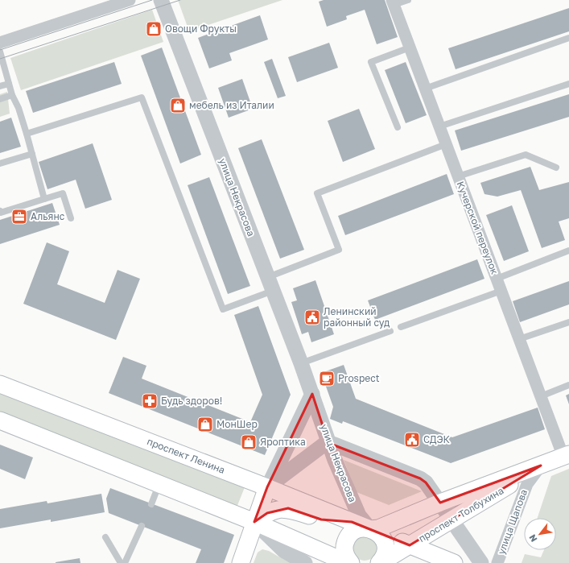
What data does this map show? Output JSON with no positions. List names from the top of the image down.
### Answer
{
  "streets": {
    "main road": ["проспект Ленина", "проспект Толбухина"],
    "street": ["улица Некрасова", "Кучерской переулок", "улица Щапова"]
  },
  "crossings": [
    ["улица Некрасова", "проспект Ленина"],
    ["улица Некрасова", "проспект Толбухина"],
    ["Кучерской переулок", "проспект Толбухина"],
    ["проспект Ленина", "проспект Толбухина"],
    ["проспект Толбухина", "улица Щапова"]
  ],
  "places": {
    "shop": [
      "Овощи Фрукты",
      "мебель из Италии",
      "МонШер",
      "Яроптика"
    ],
    "office": ["Альянс"],
    "public building": ["Ленинский районный суд", "СДЭК"],
    "cafe": ["Prospect"],
    "pharmacy": ["Будь здоров!"]
  },
  "north": "bottom left"
}
